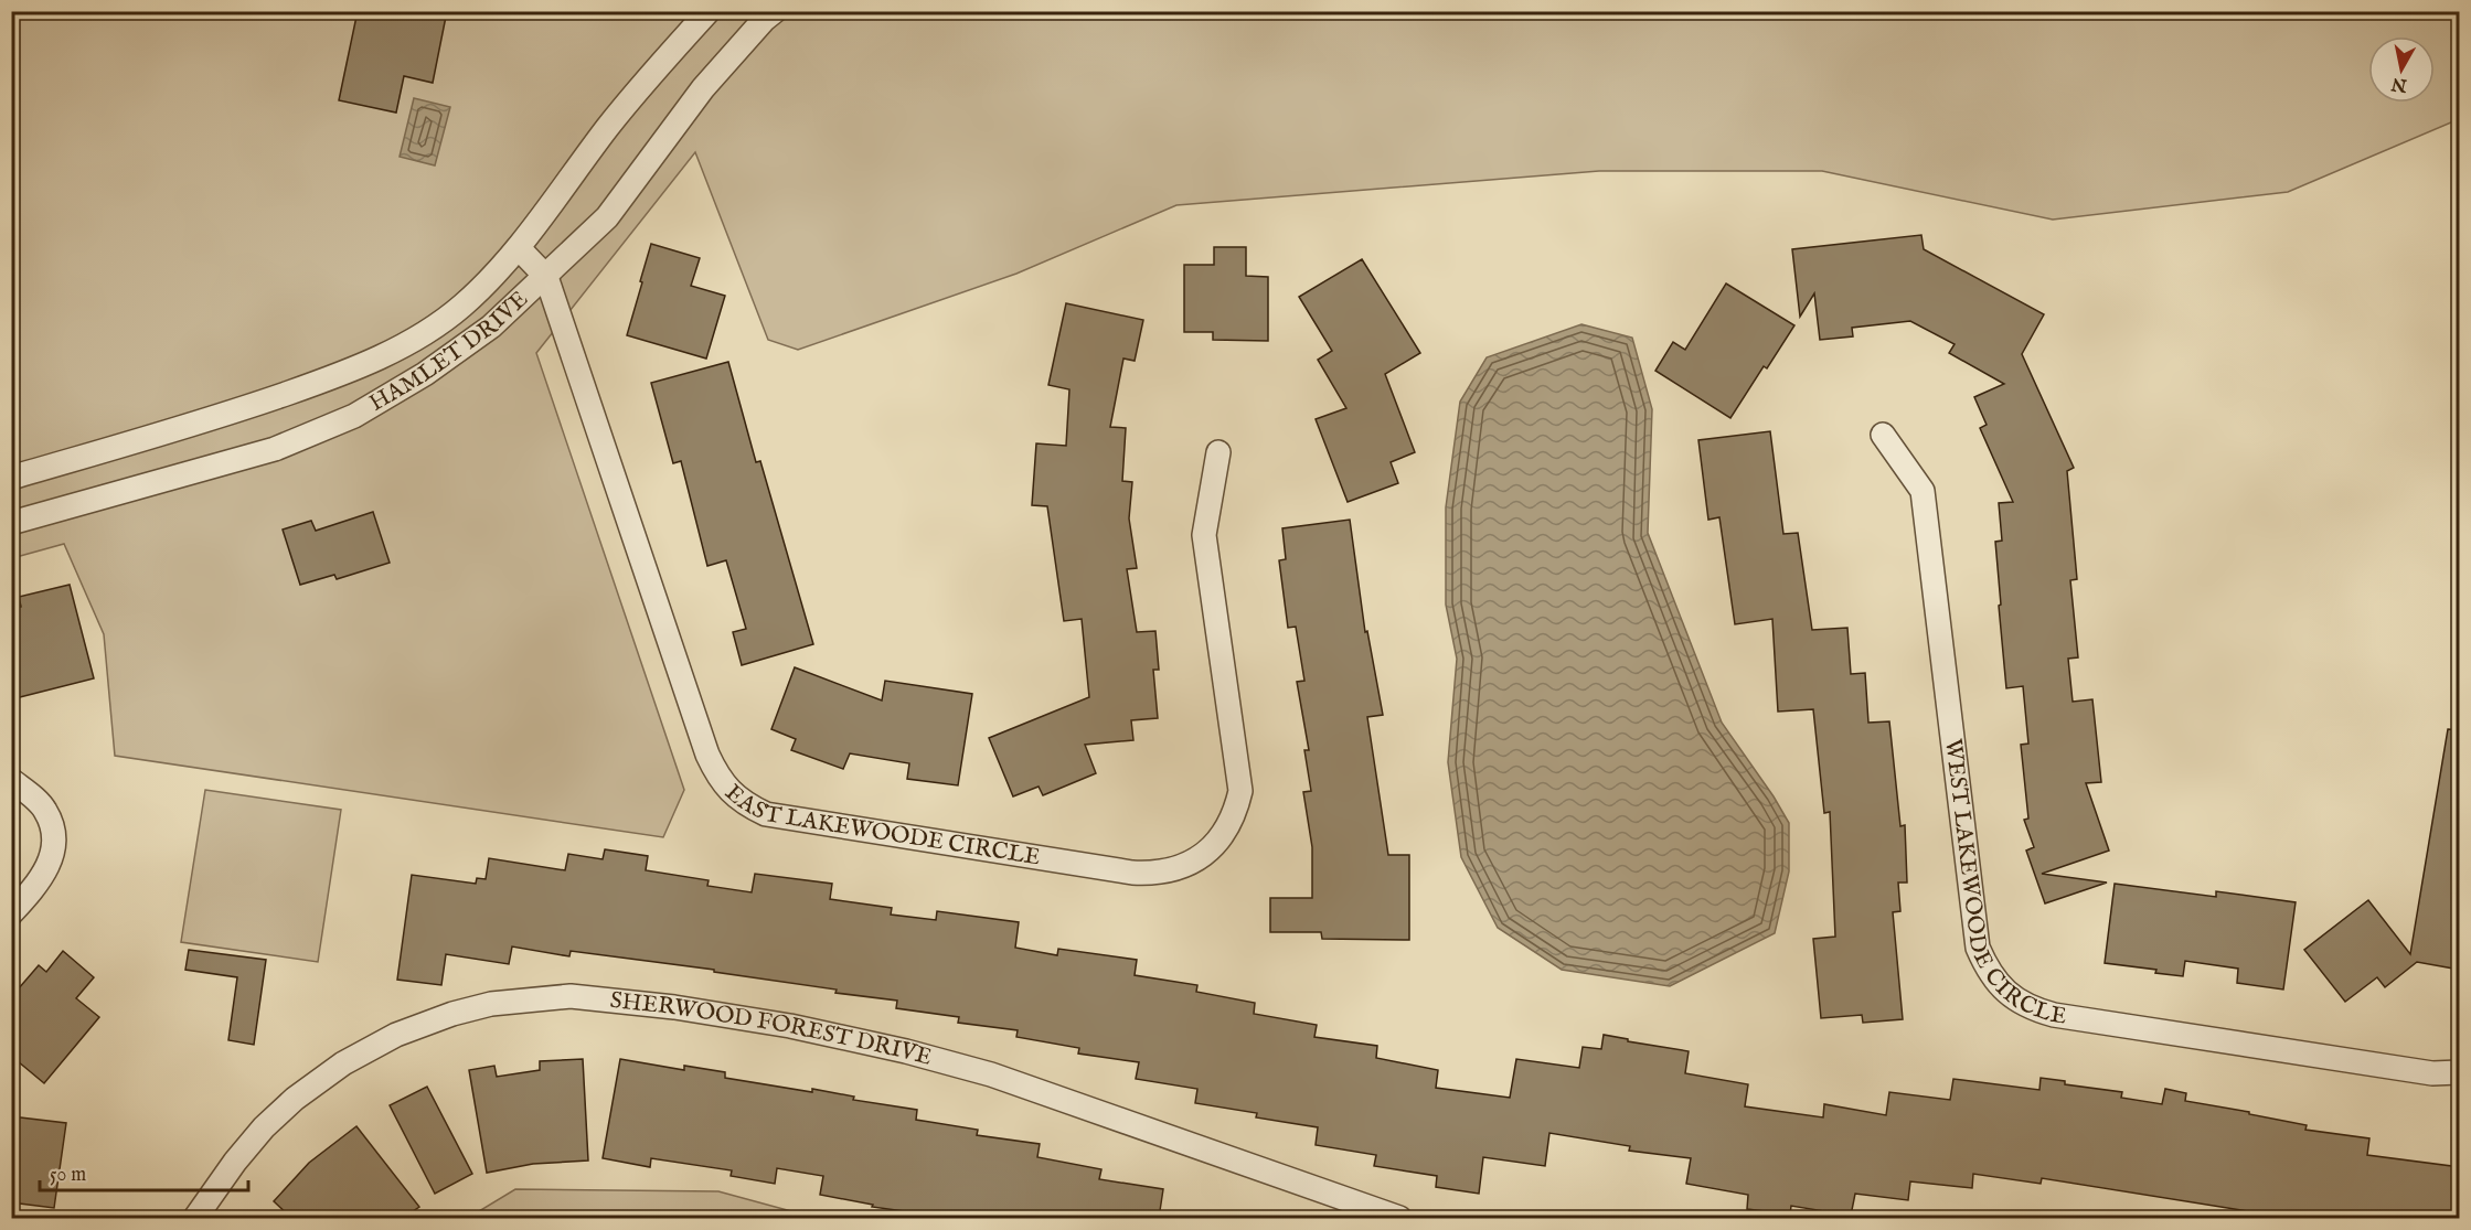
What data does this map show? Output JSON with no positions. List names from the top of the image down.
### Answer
{
  "streets": {
    "street": [
      "HAMLET DRIVE",
      "EAST LAKEWOODE CIRCLE",
      "WEST LAKEWOODE CIRCLE",
      "SHERWOOD FOREST DRIVE"
    ]
  },
  "crossings": [
    ["HAMLET DRIVE", "EAST LAKEWOODE CIRCLE"]
  ],
  "scale_bar": "50 m",
  "north": "bottom"
}
